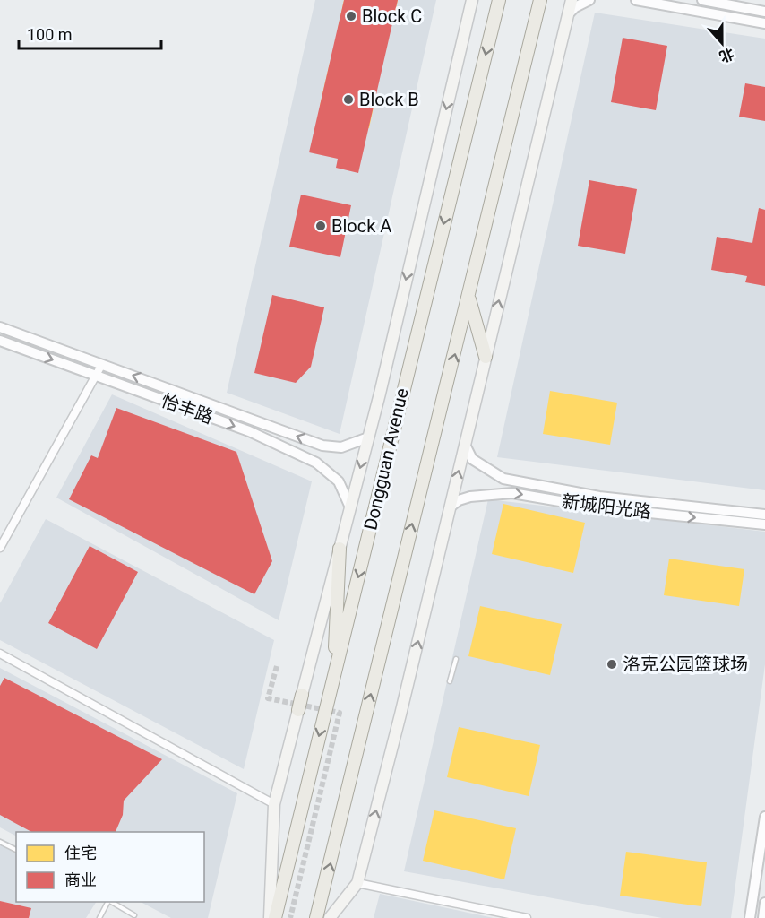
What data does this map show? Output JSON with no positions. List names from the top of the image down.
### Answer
{
  "streets": {
    "main road": ["Dongguan Avenue"],
    "street": ["怡丰路", "新城阳光路"]
  },
  "places": [
    "Block C",
    "Block B",
    "Block A",
    "洛克公园篮球场"
  ],
  "legend": ["住宅", "商业"],
  "scale_bar": "100 m",
  "north": "bottom"
}
